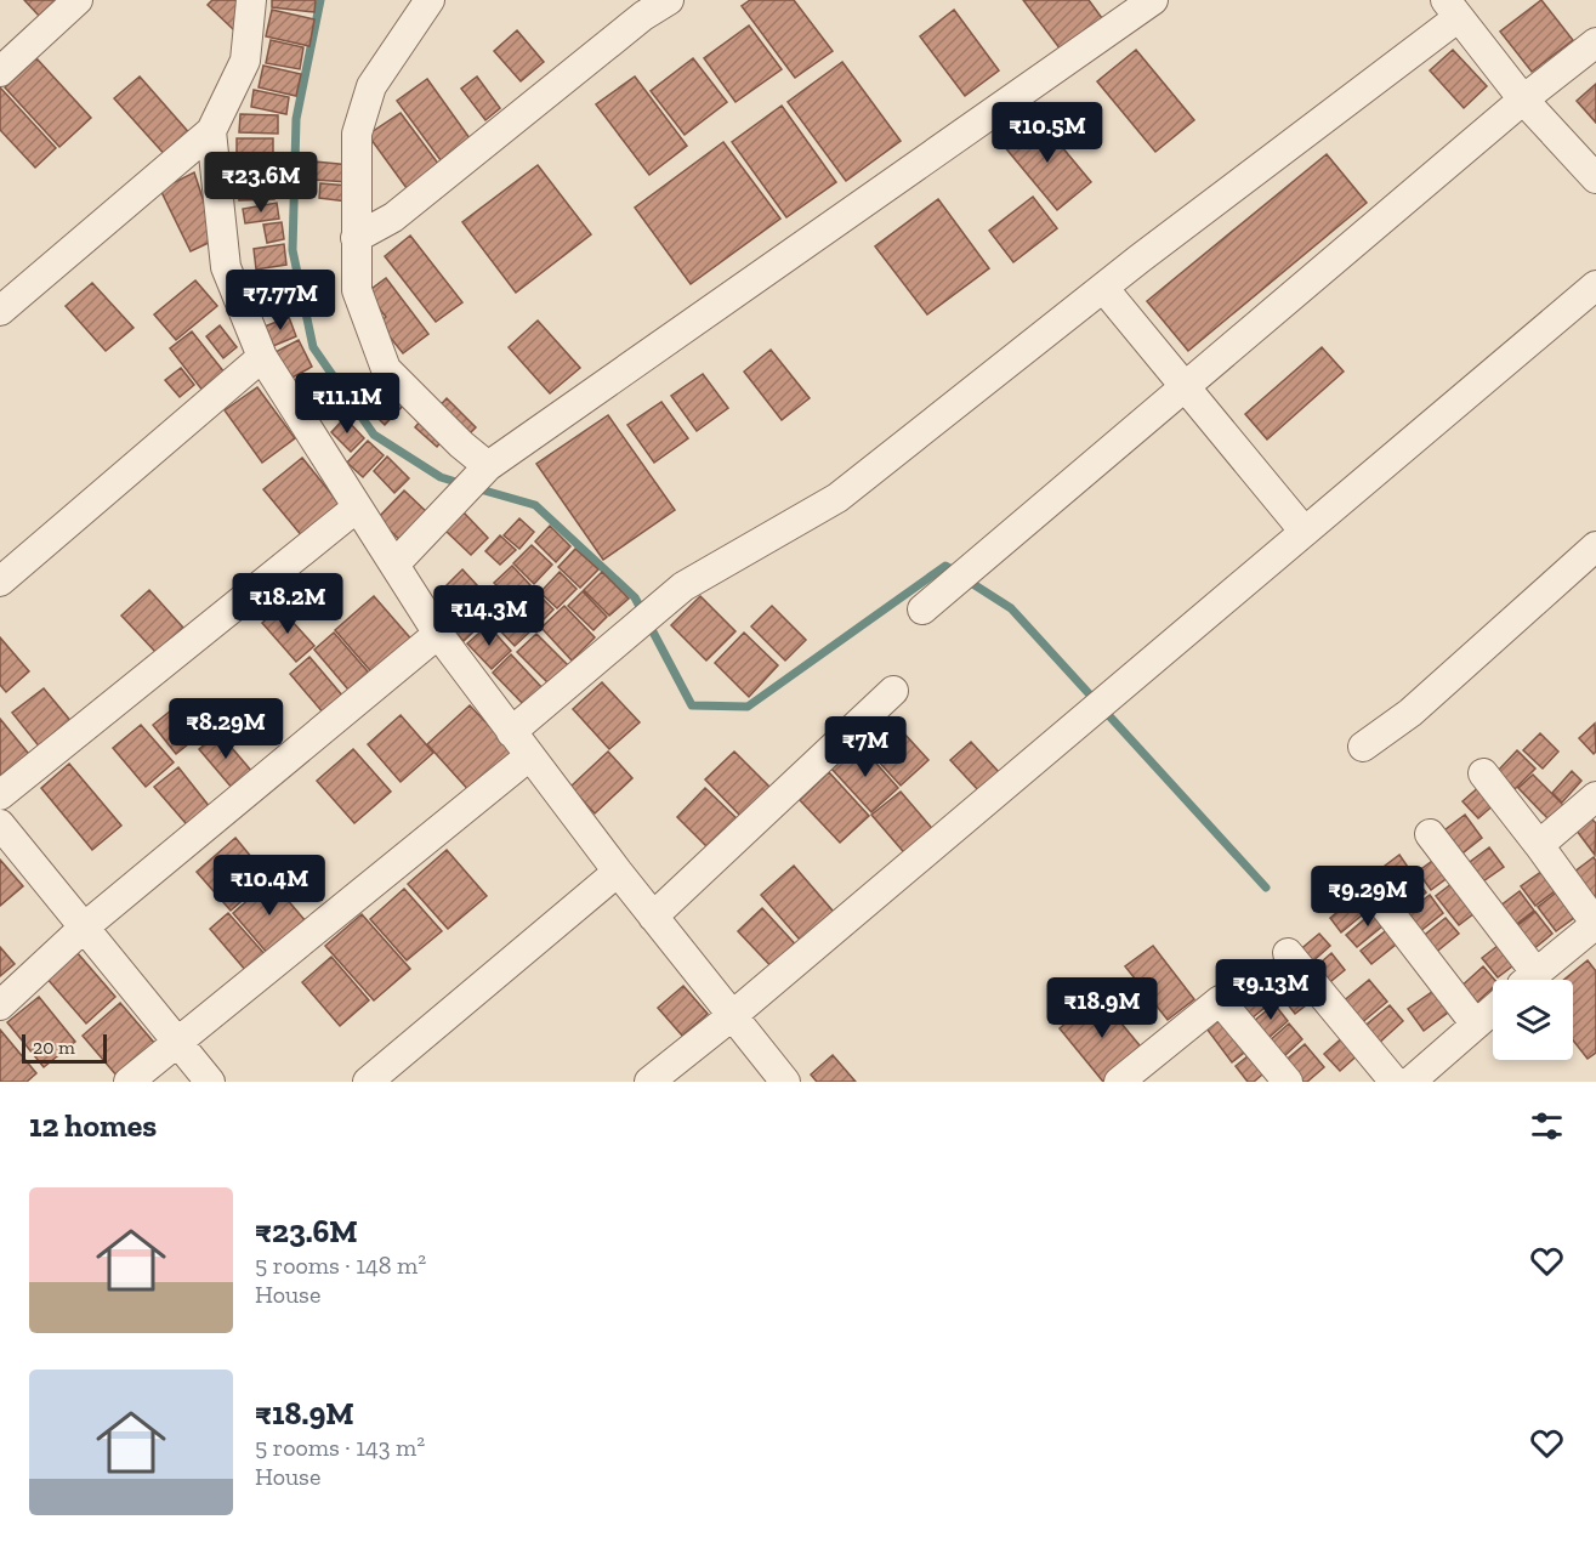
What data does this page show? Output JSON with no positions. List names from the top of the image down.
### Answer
{
  "scale_bar": "20 m",
  "page": {
    "price": [
      "₹10.5M",
      "₹23.6M",
      "₹7.77M",
      "₹11.1M",
      "₹18.2M",
      "₹14.3M",
      "₹8.29M",
      "₹7M",
      "₹10.4M",
      "₹9.29M",
      "₹9.13M",
      "₹18.9M"
    ],
    "scale": "20 m",
    "heading": "12 homes",
    "list": [
      {
        "name": "₹23.6M",
        "note": "5 rooms · 148 m² · House"
      },
      {
        "name": "₹18.9M",
        "note": "5 rooms · 143 m² · House"
      }
    ]
  }
}
